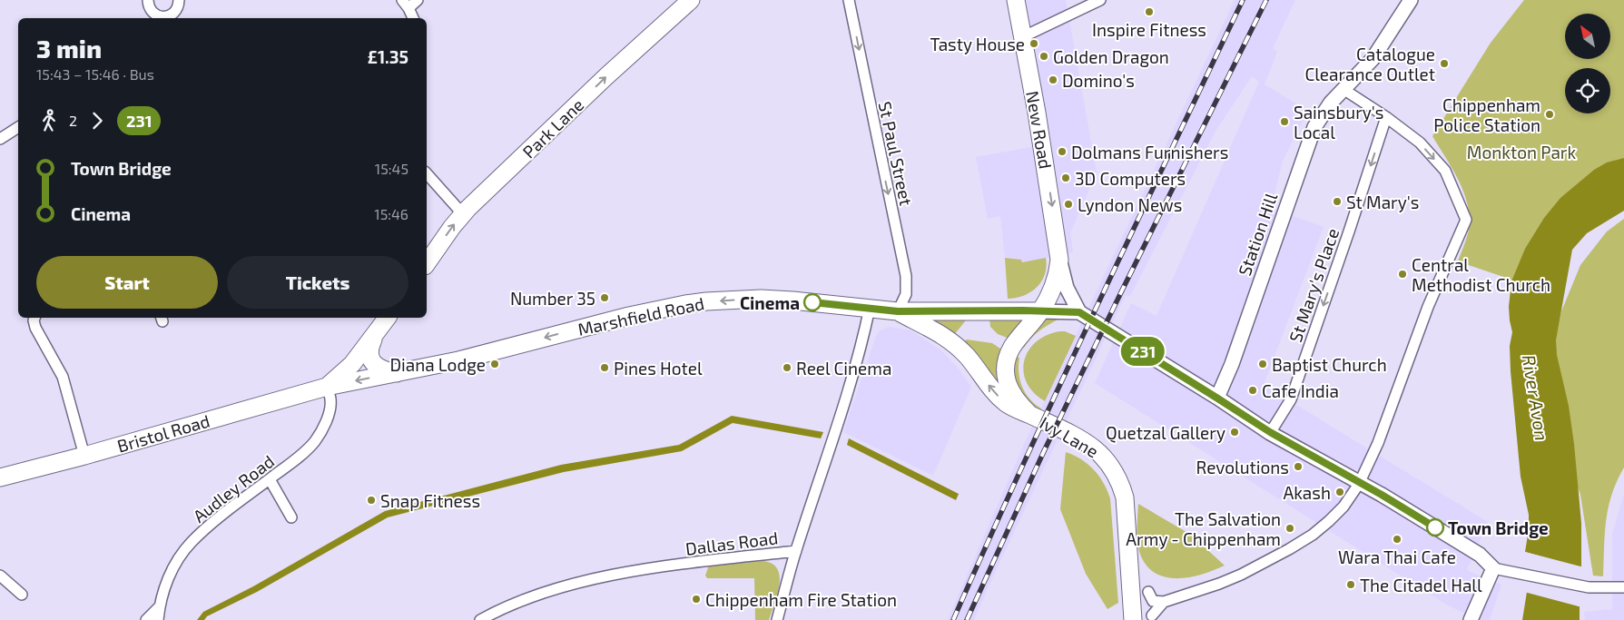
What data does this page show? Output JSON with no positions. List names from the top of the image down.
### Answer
{
  "streets": {
    "main road": [
      "Park Lane",
      "New Road",
      "Marshfield Road",
      "Bristol Road",
      "Ivy Lane"
    ],
    "street": [
      "St Paul Street",
      "Station Hill",
      "St Mary's Place",
      "Audley Road",
      "Dallas Road"
    ]
  },
  "crossings": [
    ["New Road", "Marshfield Road"],
    ["New Road", "Ivy Lane"],
    ["St Paul Street", "Marshfield Road"],
    ["St Paul Street", "Ivy Lane"],
    ["Marshfield Road", "Bristol Road"],
    ["Marshfield Road", "Ivy Lane"],
    ["Marshfield Road", "Audley Road"],
    ["Marshfield Road", "Dallas Road"],
    ["Bristol Road", "Audley Road"]
  ],
  "one_way": [
    "Park Lane",
    "New Road",
    "St Paul Street",
    "St Mary's Place",
    "Marshfield Road"
  ],
  "water": ["River Avon"],
  "parks": ["Monkton Park"],
  "places": [
    "Inspire Fitness",
    "Tasty House",
    "Golden Dragon",
    "Catalogue Clearance Outlet",
    "Domino's",
    "Chippenham Police Station",
    "Sainsbury's Local",
    "Dolmans Furnishers",
    "3D Computers",
    "St Mary's",
    "Lyndon News",
    "Central Methodist Church",
    "Number 35",
    "Cinema",
    "Diana Lodge",
    "Baptist Church",
    "Pines Hotel",
    "Reel Cinema",
    "Cafe India",
    "Quetzal Gallery",
    "Revolutions",
    "Akash",
    "Snap Fitness",
    "Town Bridge",
    "The Salvation Army - Chippenham",
    "Wara Thai Cafe",
    "The Citadel Hall",
    "Chippenham Fire Station"
  ],
  "lines": ["bus line 231"],
  "north": "top left",
  "page": {
    "on_map": "231",
    "heading": ["3 min", "15:43 – 15:46 · Bus", "£1.35"],
    "legs": ["2", "231"],
    "list": [
      {
        "name": "Town Bridge",
        "value": "15:45"
      },
      {
        "name": "Cinema",
        "value": "15:46"
      }
    ],
    "buttons": ["Start", "Tickets"]
  }
}
